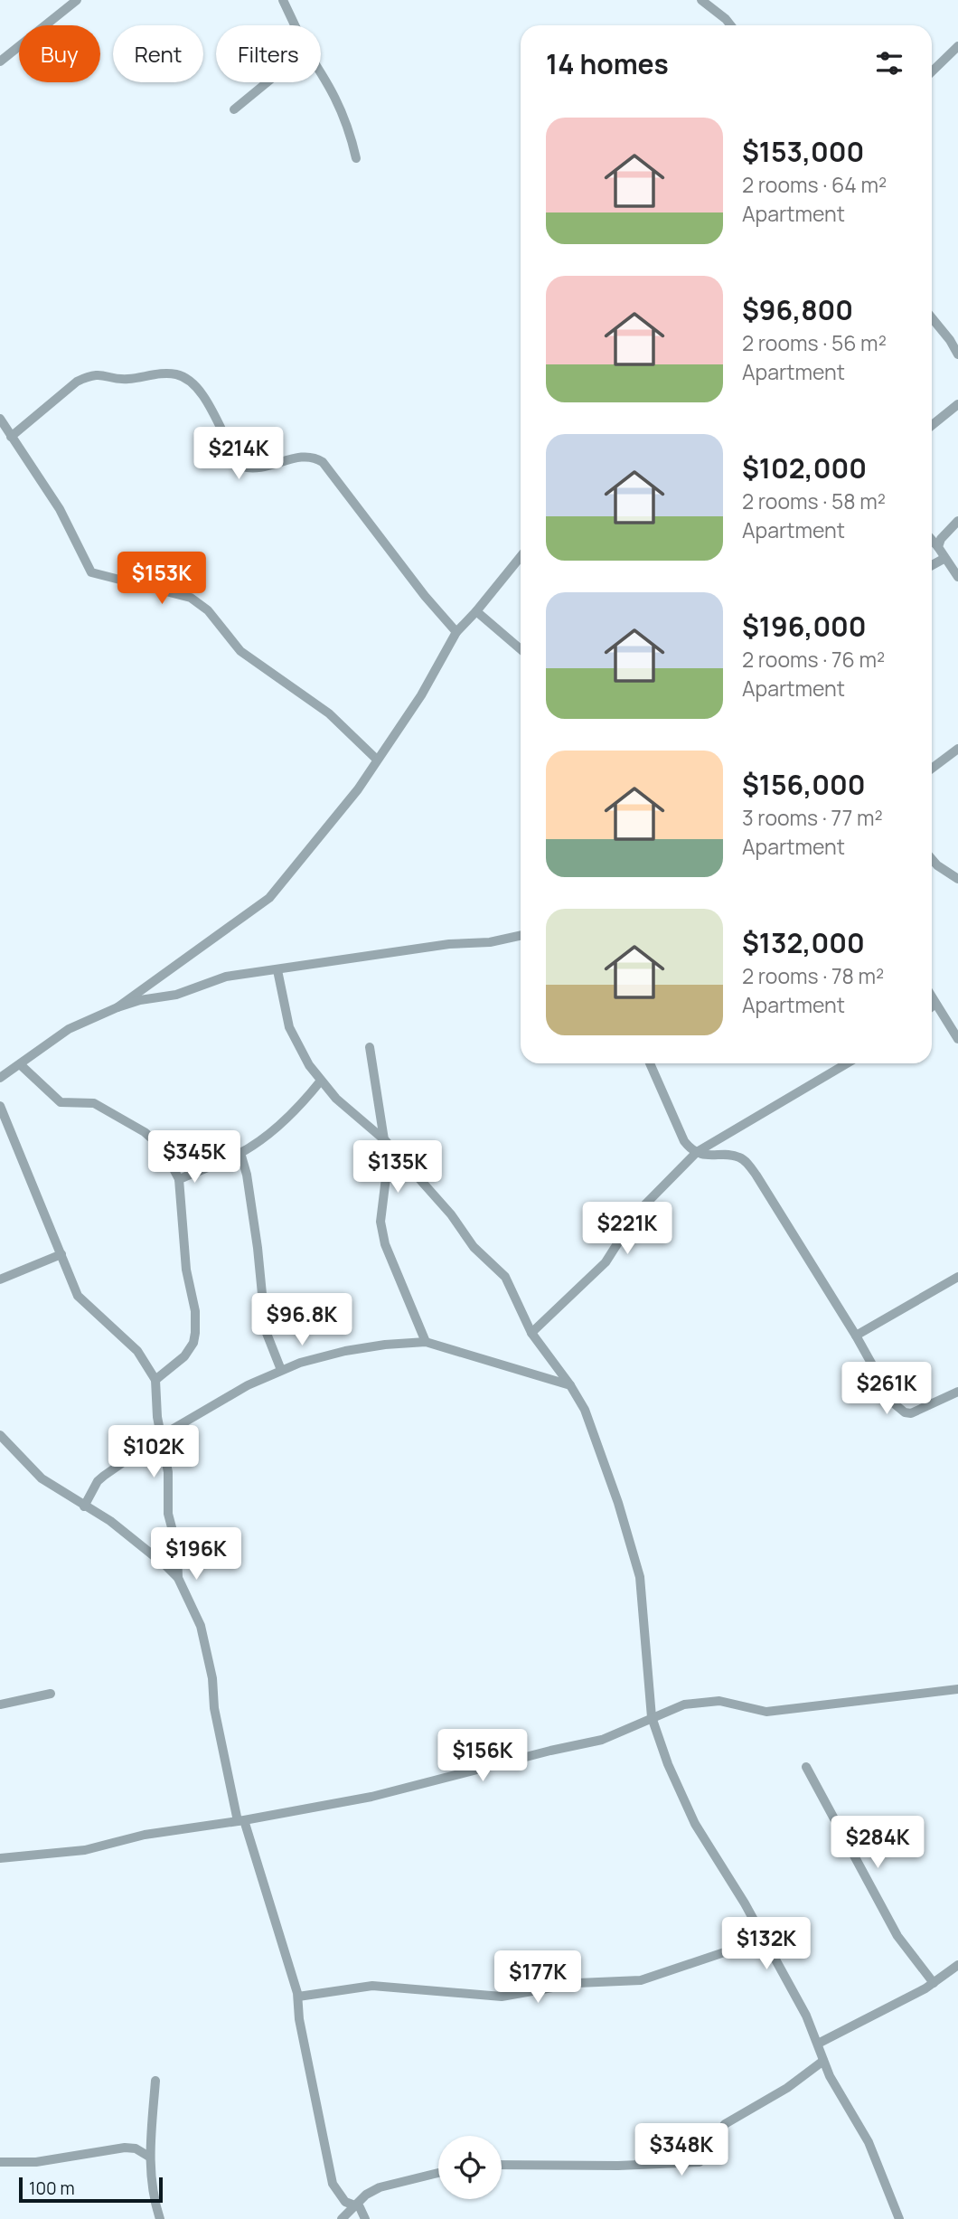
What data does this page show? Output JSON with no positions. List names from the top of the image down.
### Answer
{
  "scale_bar": "100 m",
  "page": {
    "chip": ["Buy", "Rent", "Filters"],
    "heading": "14 homes",
    "list": [
      {
        "name": "$153,000",
        "note": "2 rooms · 64 m² · Apartment"
      },
      {
        "name": "$96,800",
        "note": "2 rooms · 56 m² · Apartment"
      },
      {
        "name": "$102,000",
        "note": "2 rooms · 58 m² · Apartment"
      },
      {
        "name": "$196,000",
        "note": "2 rooms · 76 m² · Apartment"
      },
      {
        "name": "$156,000",
        "note": "3 rooms · 77 m² · Apartment"
      },
      {
        "name": "$132,000",
        "note": "2 rooms · 78 m² · Apartment"
      }
    ],
    "price": [
      "$214K",
      "$153K",
      "$345K",
      "$135K",
      "$221K",
      "$96.8K",
      "$261K",
      "$102K",
      "$196K",
      "$156K",
      "$284K",
      "$132K",
      "$177K",
      "$348K"
    ],
    "scale": "100 m"
  }
}
